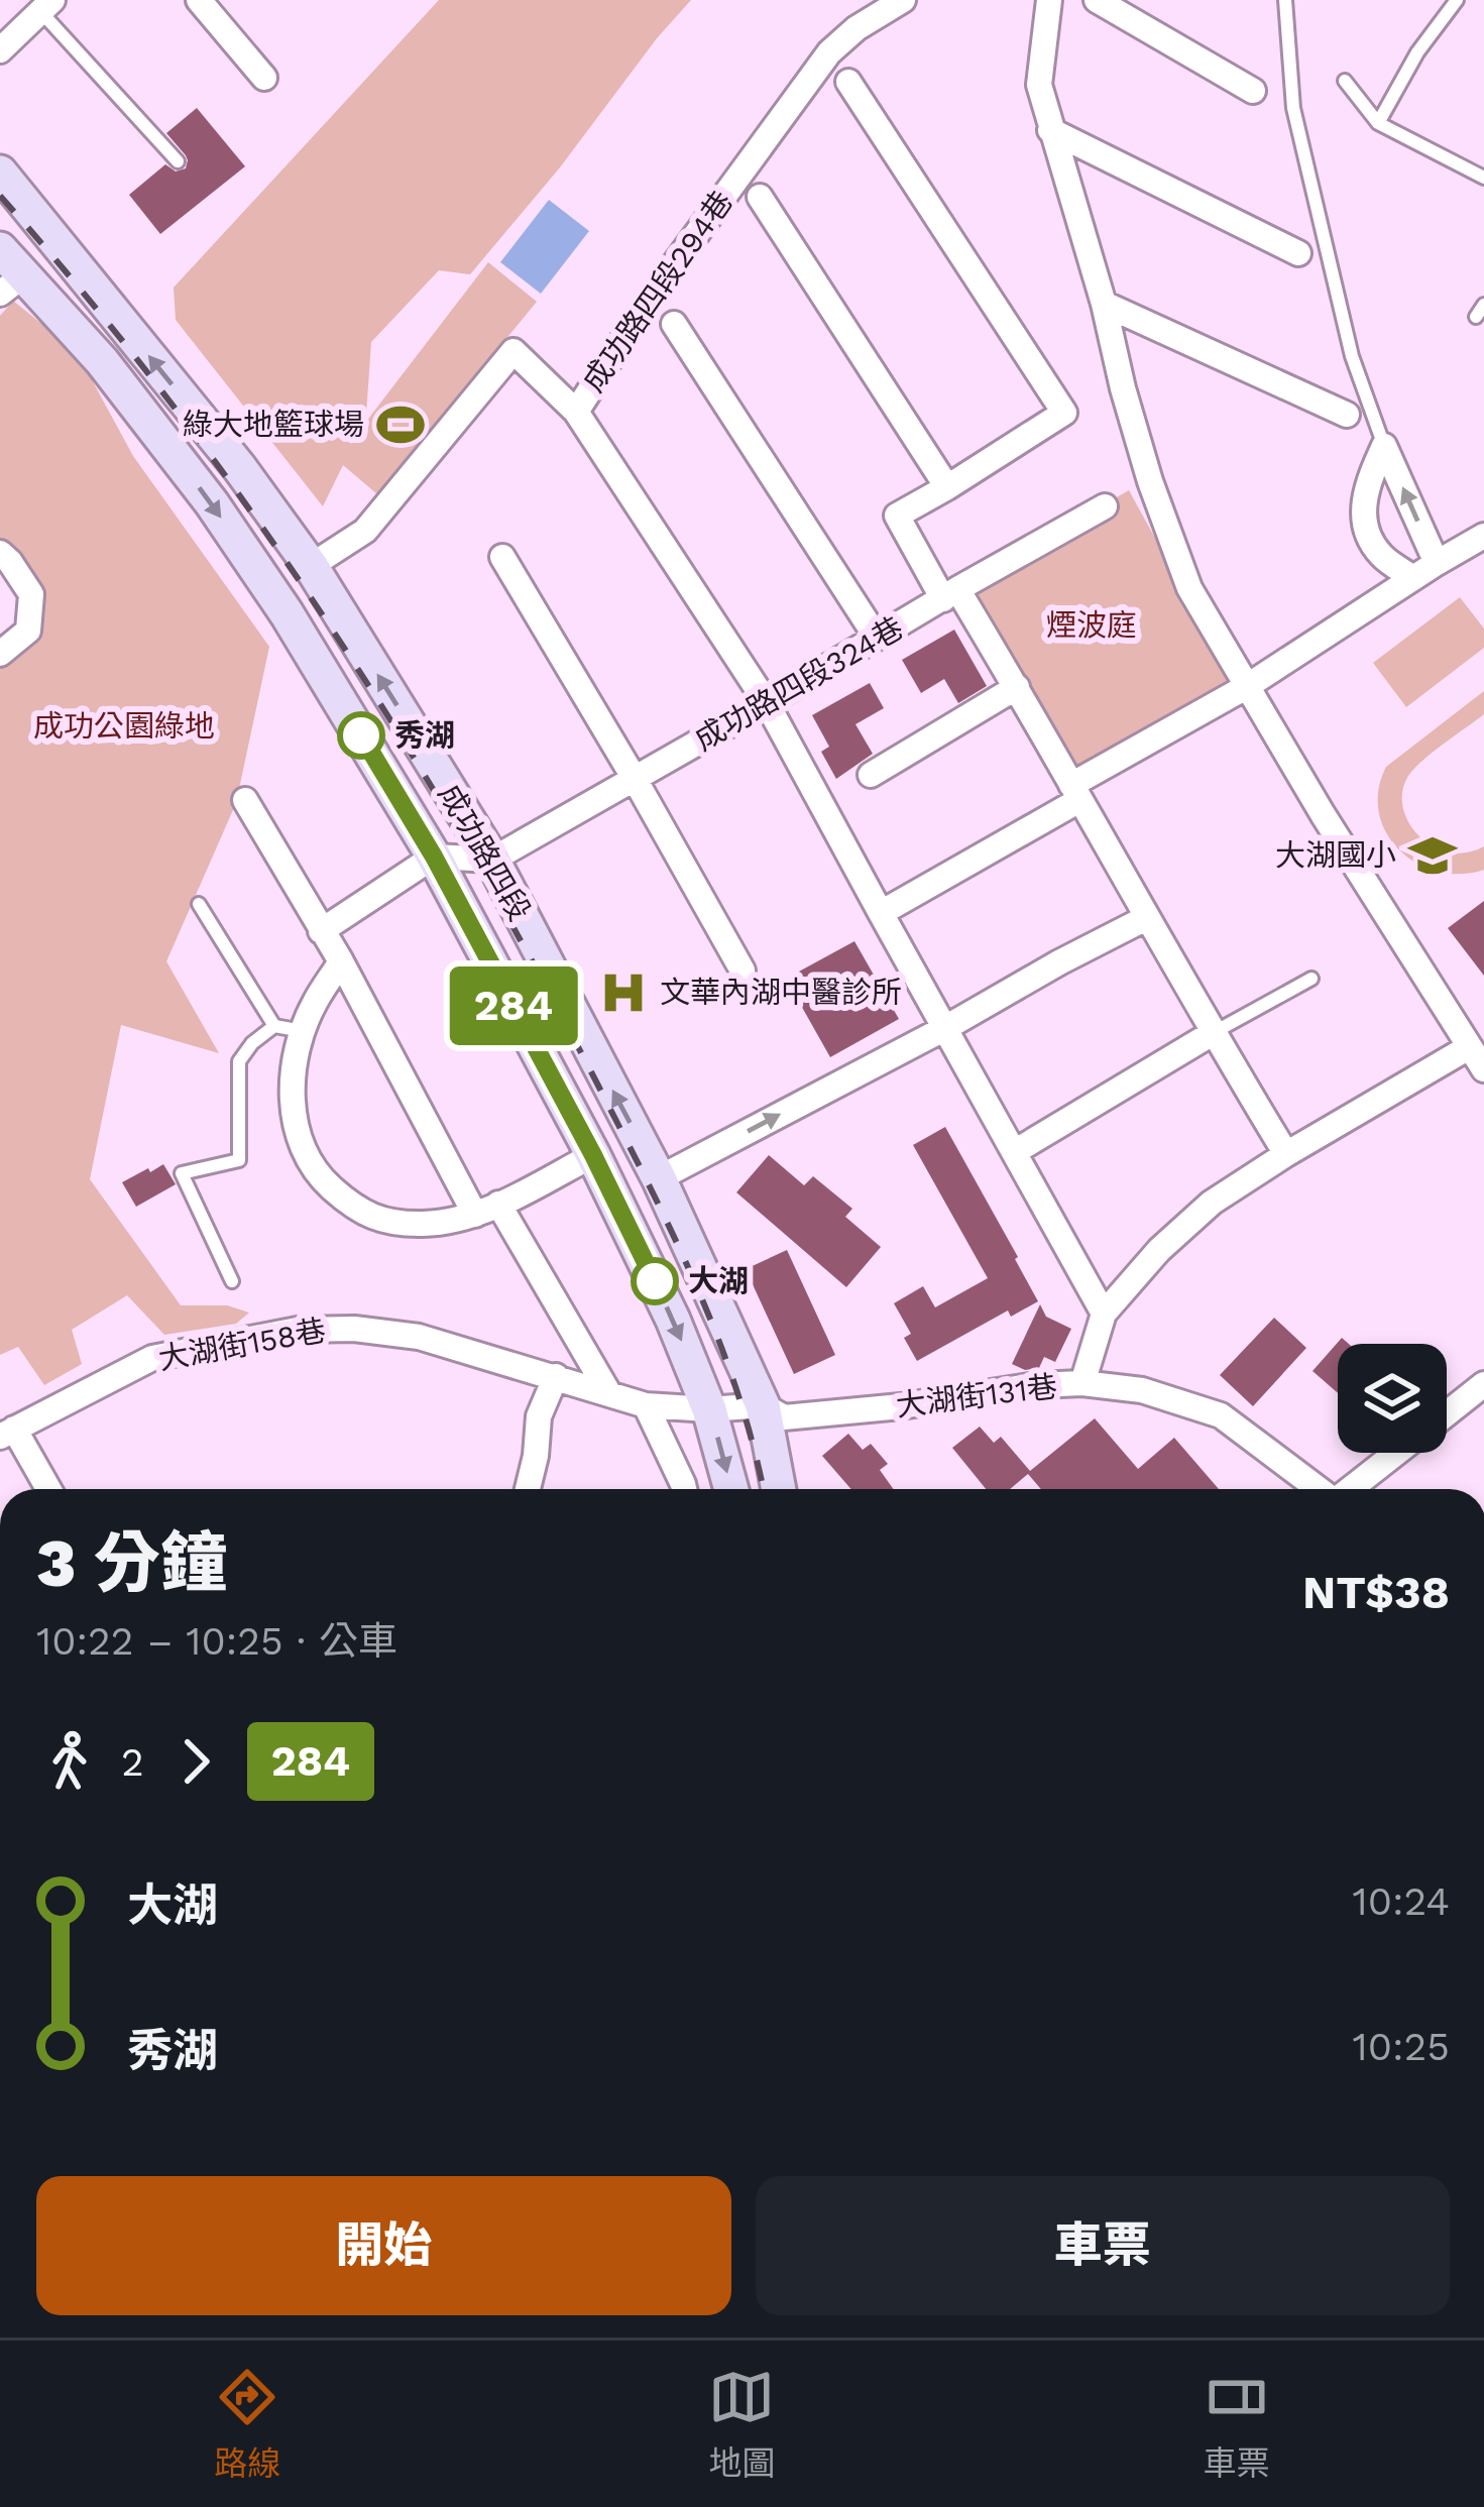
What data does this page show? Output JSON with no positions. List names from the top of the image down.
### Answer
{
  "streets": {
    "main road": ["成功路四段"],
    "street": [
      "成功路四段294巷",
      "成功路四段324巷",
      "大湖街158巷",
      "大湖街131巷"
    ]
  },
  "crossings": [
    ["成功路四段294巷", "成功路四段"],
    ["成功路四段324巷", "成功路四段"],
    ["成功路四段", "大湖街158巷"],
    ["成功路四段", "大湖街131巷"],
    ["大湖街158巷", "大湖街131巷"]
  ],
  "parks": ["煙波庭", "成功公園綠地"],
  "places": {
    "sports": ["綠大地籃球場"],
    "other": ["秀湖", "大湖"],
    "school or university": ["大湖國小"],
    "hospital": ["文華內湖中醫診所"]
  },
  "lines": ["bus line 284"],
  "page": {
    "on_map": "284",
    "heading": ["3 分鐘", "10:22 – 10:25 · 公車", "NT$38"],
    "legs": ["2", "284"],
    "list": [
      {
        "name": "大湖",
        "value": "10:24"
      },
      {
        "name": "秀湖",
        "value": "10:25"
      }
    ],
    "buttons": ["開始", "車票"],
    "tabs": ["路線", "地圖", "車票"]
  }
}
